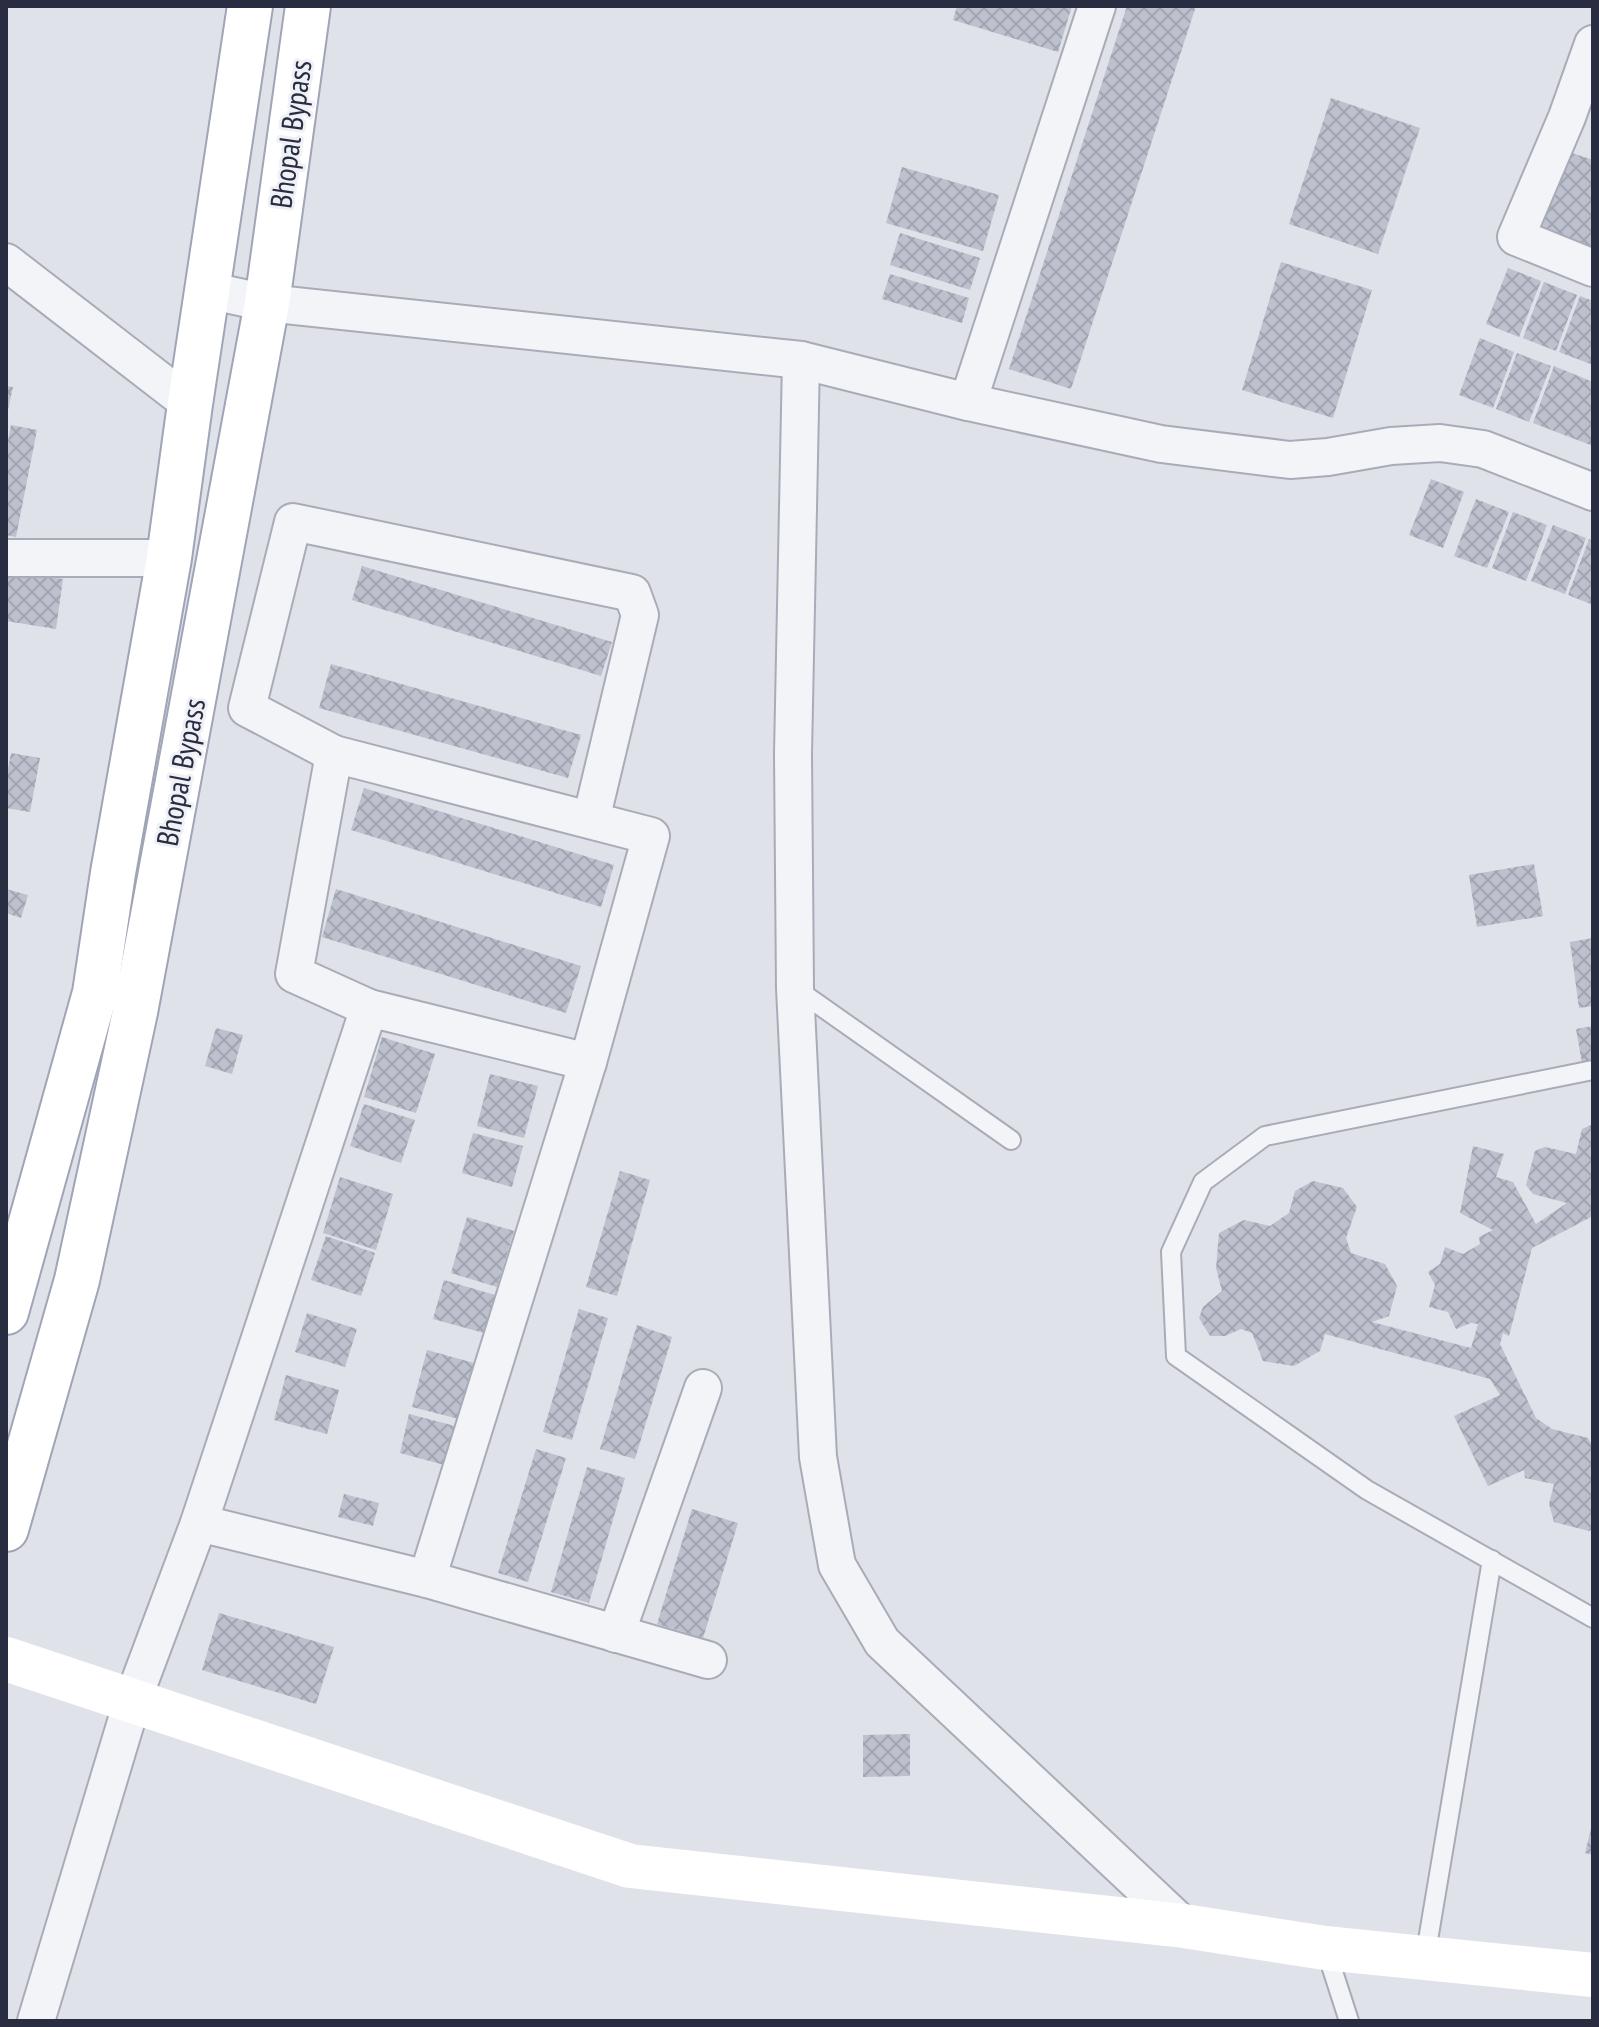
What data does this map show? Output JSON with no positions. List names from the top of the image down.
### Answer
{
  "streets": {
    "main road": ["Bhopal Bypass"]
  }
}
